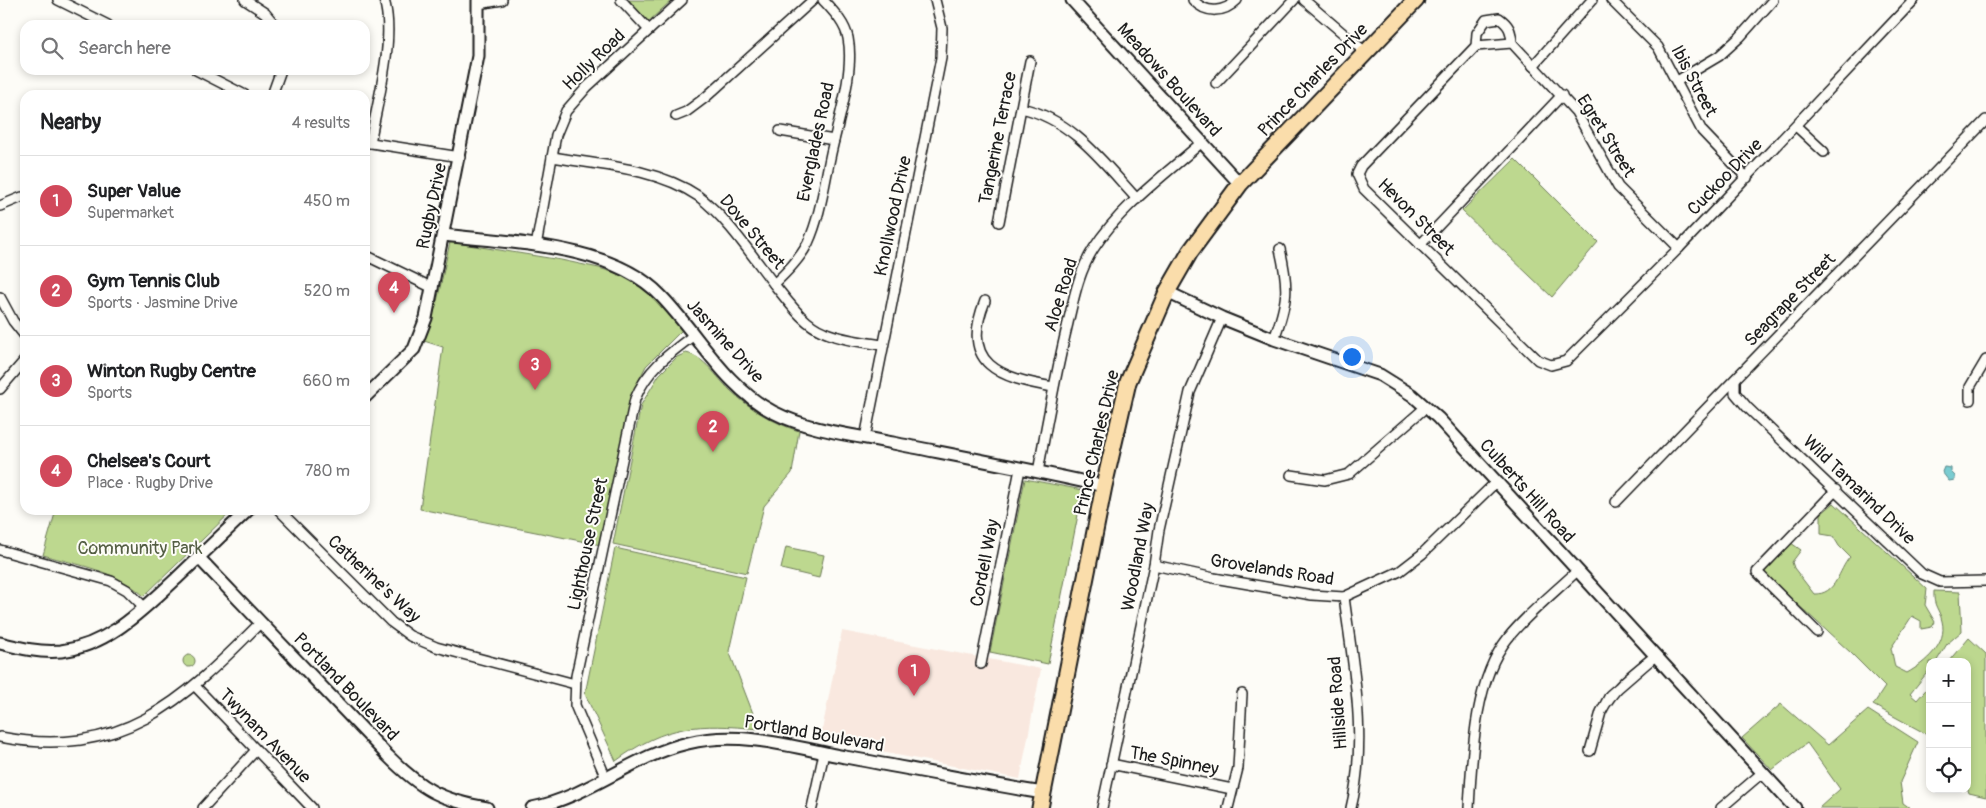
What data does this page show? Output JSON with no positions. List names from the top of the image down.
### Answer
{
  "streets": {
    "highway": ["Prince Charles Drive"],
    "street": [
      "Holly Road",
      "Meadows Boulevard",
      "Ibis Street",
      "Egret Street",
      "Tangerine Terrace",
      "Everglades Road",
      "Cuckoo Drive",
      "Rugby Drive",
      "Knollwood Drive",
      "Hevon Street",
      "Dove Street",
      "Aloe Road",
      "Seagrape Street",
      "Jasmine Drive",
      "Wild Tamarind Drive",
      "Culberts Hill Road",
      "Lighthouse Street",
      "Woodland Way",
      "Cordell Way",
      "Grovelands Road",
      "Catherine's Way",
      "Portland Boulevard",
      "Hillside Road",
      "Twynam Avenue",
      "The Spinney"
    ]
  },
  "crossings": [
    ["Holly Road", "Dove Street"],
    ["Holly Road", "Jasmine Drive"],
    ["Meadows Boulevard", "Prince Charles Drive"],
    ["Meadows Boulevard", "Aloe Road"],
    ["Prince Charles Drive", "Jasmine Drive"],
    ["Prince Charles Drive", "Culberts Hill Road"],
    ["Prince Charles Drive", "Portland Boulevard"],
    ["Ibis Street", "Cuckoo Drive"],
    ["Egret Street", "Cuckoo Drive"],
    ["Egret Street", "Hevon Street"],
    ["Everglades Road", "Dove Street"],
    ["Cuckoo Drive", "Hevon Street"],
    ["Rugby Drive", "Jasmine Drive"],
    ["Knollwood Drive", "Dove Street"],
    ["Knollwood Drive", "Jasmine Drive"],
    ["Aloe Road", "Jasmine Drive"],
    ["Seagrape Street", "Wild Tamarind Drive"],
    ["Jasmine Drive", "Lighthouse Street"],
    ["Jasmine Drive", "Cordell Way"],
    ["Culberts Hill Road", "Woodland Way"],
    ["Culberts Hill Road", "Grovelands Road"],
    ["Lighthouse Street", "Catherine's Way"],
    ["Lighthouse Street", "Portland Boulevard"],
    ["Woodland Way", "Grovelands Road"],
    ["Woodland Way", "The Spinney"],
    ["Grovelands Road", "Hillside Road"]
  ],
  "parks": ["Community Park"],
  "page": {
    "search": "Search here",
    "heading": ["Nearby", "4 results"],
    "list": [
      {
        "mark": "1",
        "name": "Super Value",
        "note": "Supermarket",
        "value": "450 m"
      },
      {
        "mark": "2",
        "name": "Gym Tennis Club",
        "note": "Sports · Jasmine Drive",
        "value": "520 m"
      },
      {
        "mark": "3",
        "name": "Winton Rugby Centre",
        "note": "Sports",
        "value": "660 m"
      },
      {
        "mark": "4",
        "name": "Chelsea's Court",
        "note": "Place · Rugby Drive",
        "value": "780 m"
      }
    ],
    "pins": [
      "4",
      "3",
      "2",
      "1"
    ],
    "map_buttons": ["+", "−"]
  }
}
